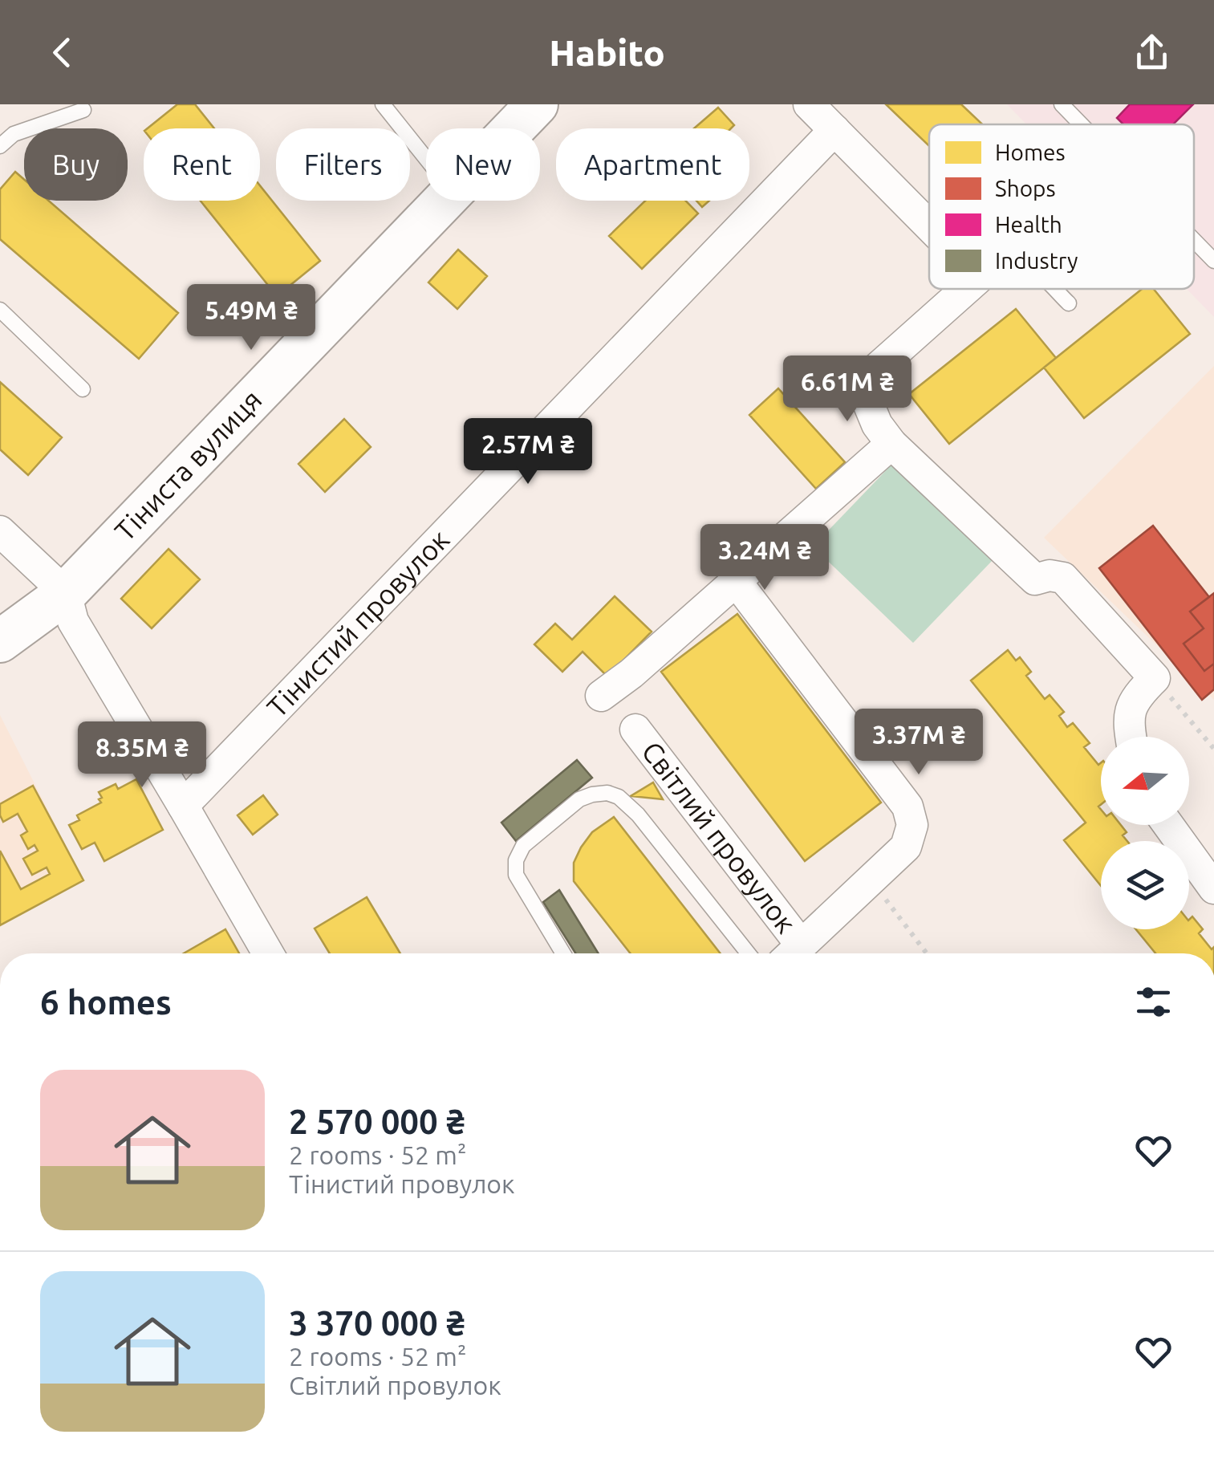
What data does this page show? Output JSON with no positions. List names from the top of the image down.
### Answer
{
  "streets": {
    "street": ["Тіниста вулиця", "Тінистий провулок", "Світлий провулок"]
  },
  "legend": [
    "Homes",
    "Shops",
    "Health",
    "Industry"
  ],
  "north": "left",
  "page": {
    "header": "Habito",
    "chip": [
      "Buy",
      "Rent",
      "Filters",
      "New",
      "Apartment"
    ],
    "price": [
      "5.49M ₴",
      "6.61M ₴",
      "2.57M ₴",
      "3.24M ₴",
      "3.37M ₴",
      "8.35M ₴"
    ],
    "heading": "6 homes",
    "list": [
      {
        "name": "2 570 000 ₴",
        "note": "2 rooms · 52 m² · Тінистий провулок"
      },
      {
        "name": "3 370 000 ₴",
        "note": "2 rooms · 52 m² · Світлий провулок"
      }
    ]
  }
}
